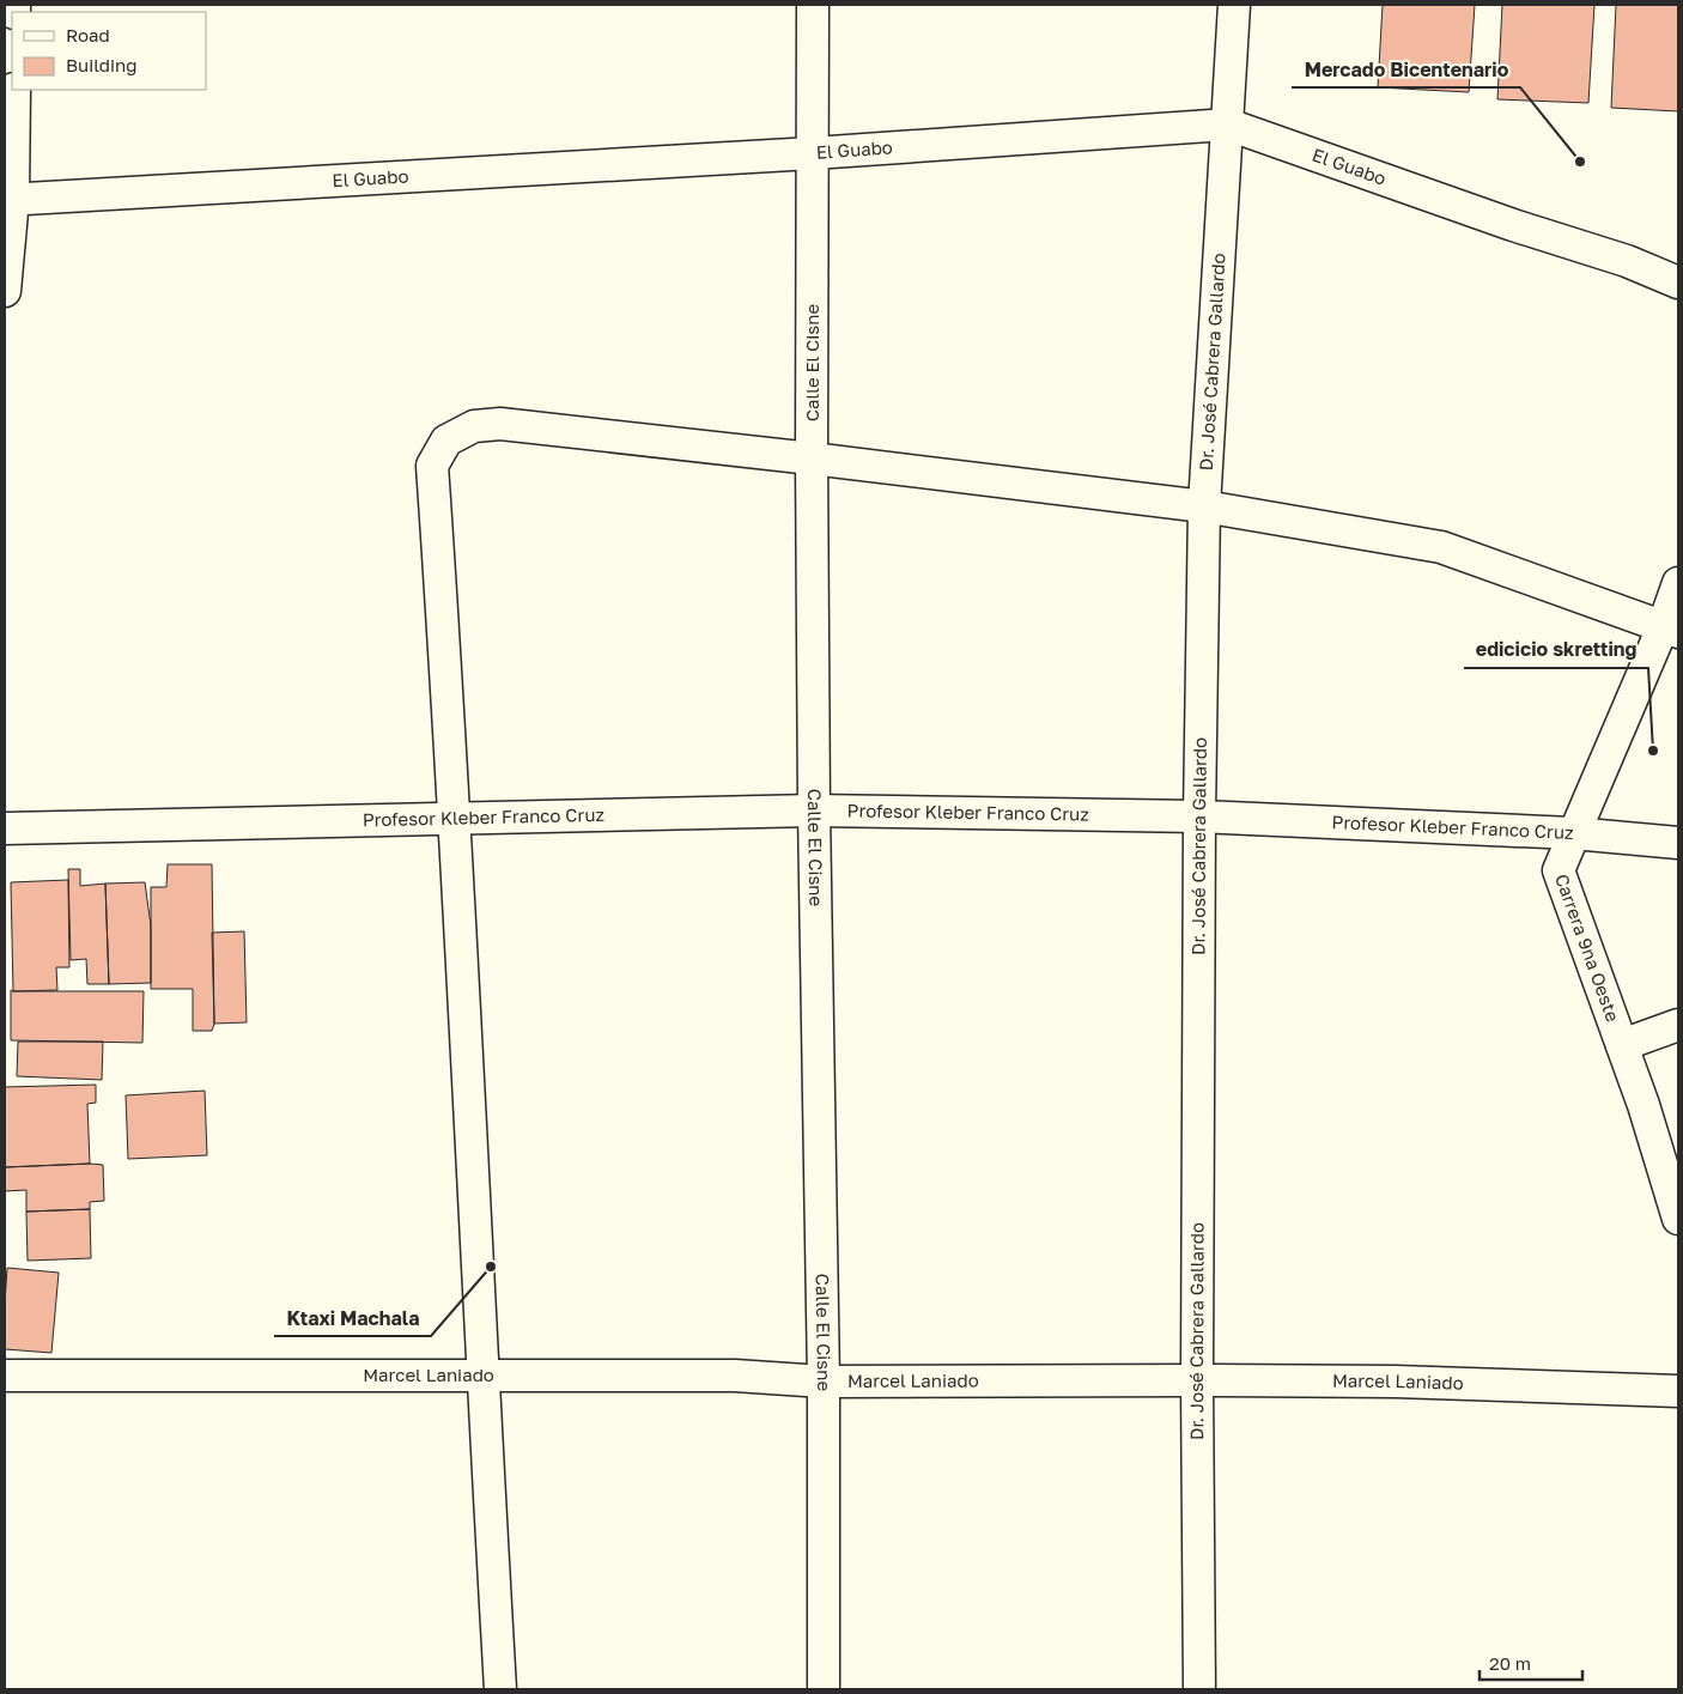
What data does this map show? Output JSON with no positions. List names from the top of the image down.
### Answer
{
  "streets": {
    "street": [
      "El Guabo",
      "Dr. José Cabrera Gallardo",
      "Calle El Cisne",
      "Profesor Kleber Franco Cruz",
      "Carrera 9na Oeste",
      "Marcel Laniado"
    ]
  },
  "crossings": [
    ["El Guabo", "Dr. José Cabrera Gallardo"],
    ["El Guabo", "Calle El Cisne"],
    ["Dr. José Cabrera Gallardo", "Profesor Kleber Franco Cruz"],
    ["Dr. José Cabrera Gallardo", "Marcel Laniado"],
    ["Calle El Cisne", "Profesor Kleber Franco Cruz"],
    ["Calle El Cisne", "Marcel Laniado"],
    ["Profesor Kleber Franco Cruz", "Carrera 9na Oeste"]
  ],
  "places": ["Mercado Bicentenario", "edicicio skretting", "Ktaxi Machala"],
  "legend": ["Road", "Building"],
  "scale_bar": "20 m"
}
